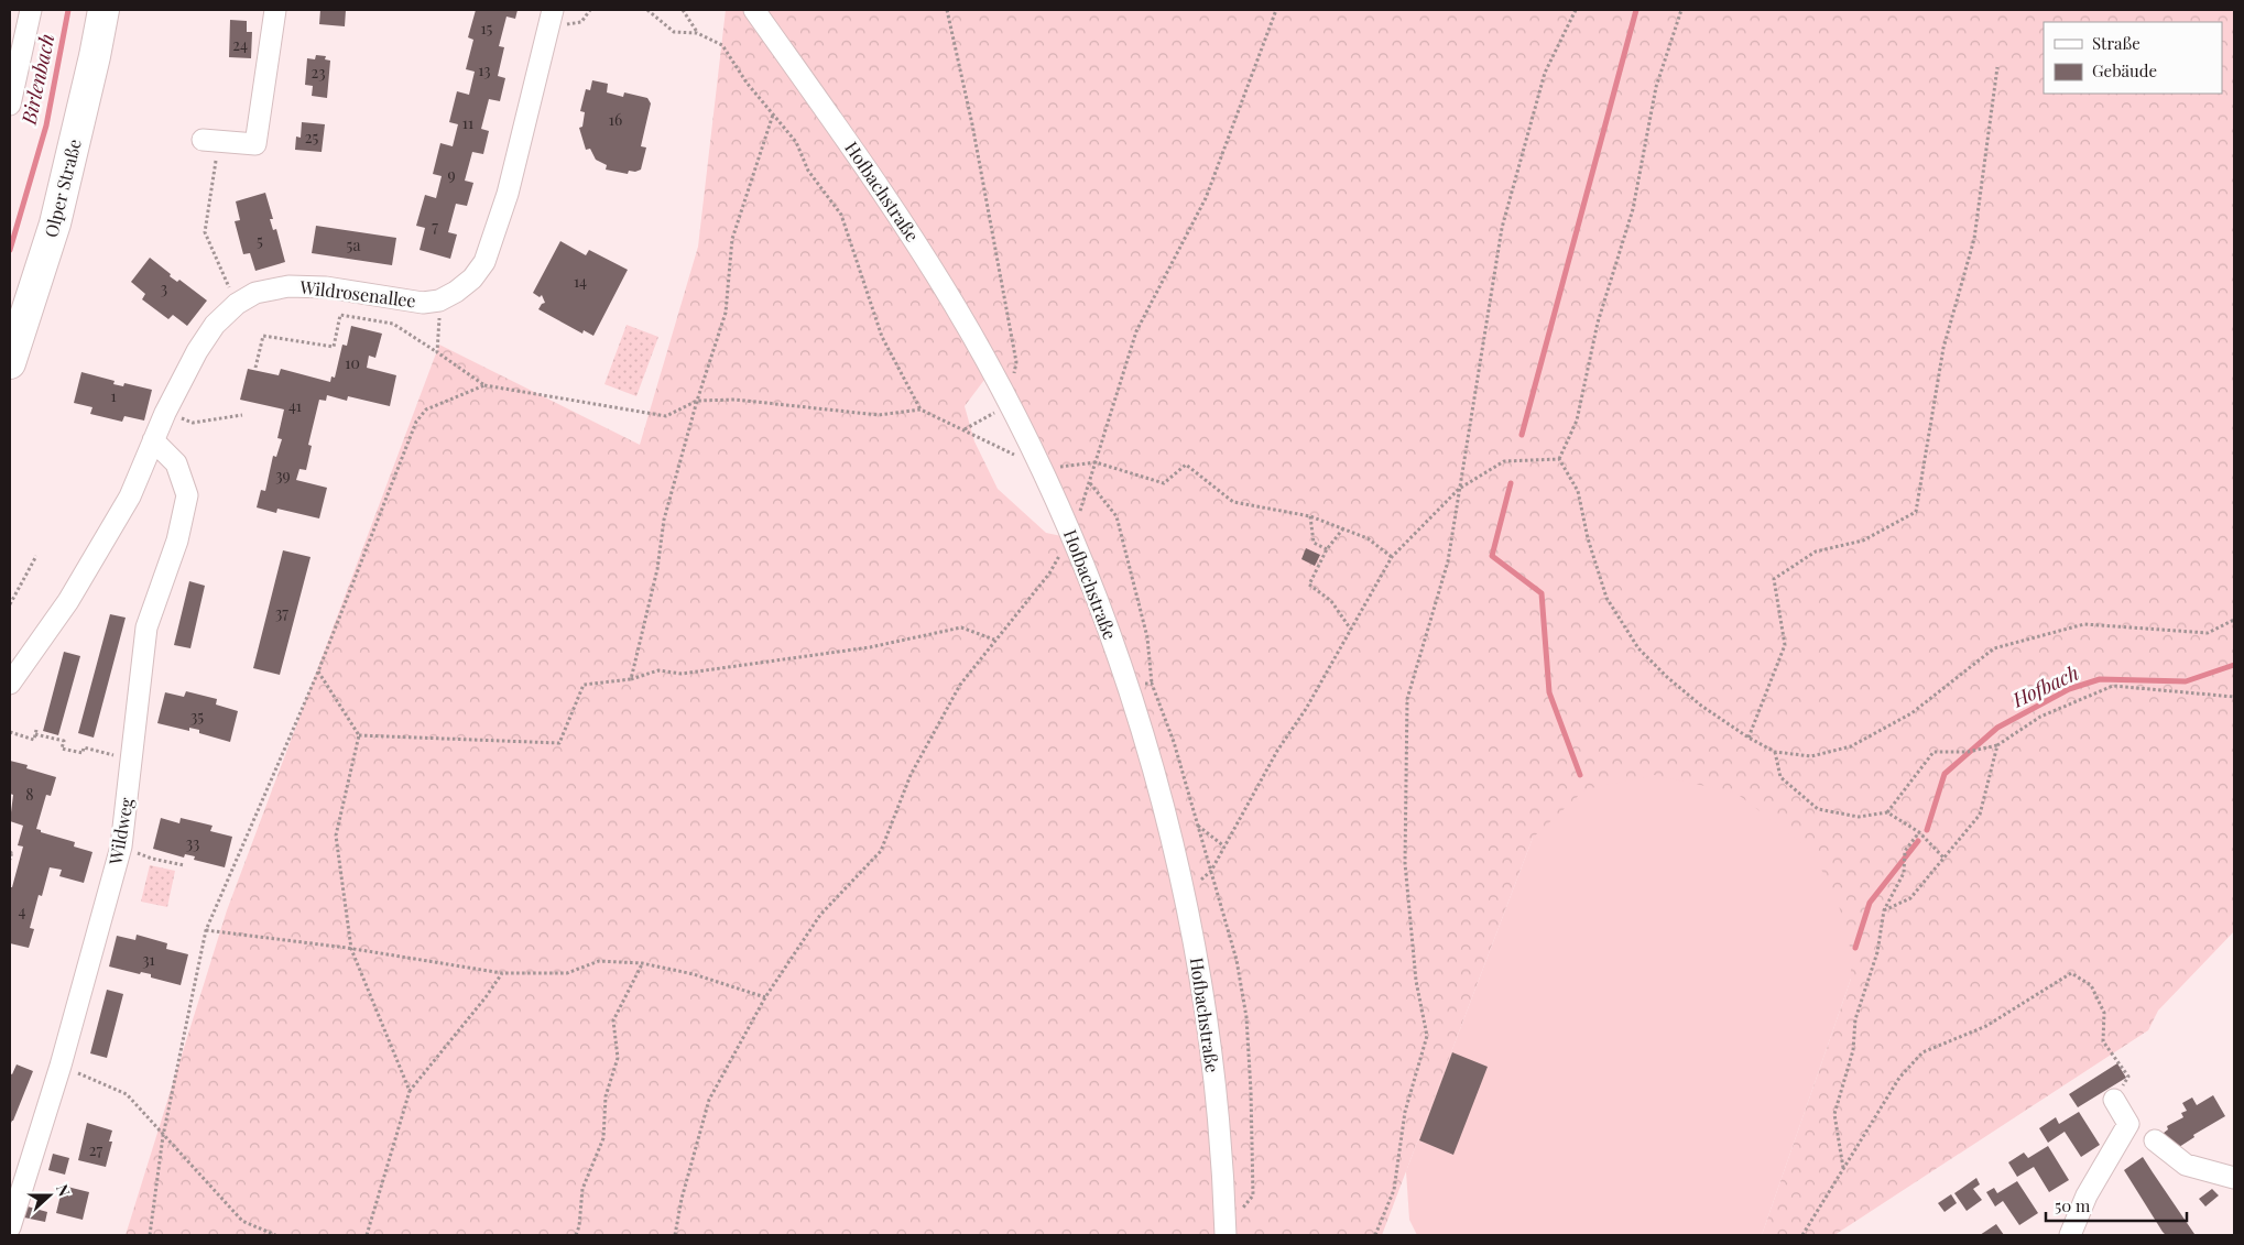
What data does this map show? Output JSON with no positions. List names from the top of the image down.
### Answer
{
  "streets": {
    "main road": ["Olper Straße"],
    "street": ["Hofbachstraße", "Wildrosenallee", "Wildweg"]
  },
  "crossings": [
    ["Wildrosenallee", "Wildweg"]
  ],
  "water": ["Birlenbach", "Hofbach"],
  "house_numbers": [
    "15",
    "24",
    "13",
    "23",
    "16",
    "11",
    "25",
    "9",
    "7",
    "5",
    "5a",
    "14",
    "3",
    "10",
    "1",
    "41",
    "39",
    "37",
    "35",
    "8",
    "33",
    "4",
    "31",
    "27"
  ],
  "legend": ["Straße", "Gebäude"],
  "scale_bar": "50 m",
  "north": "right"
}
